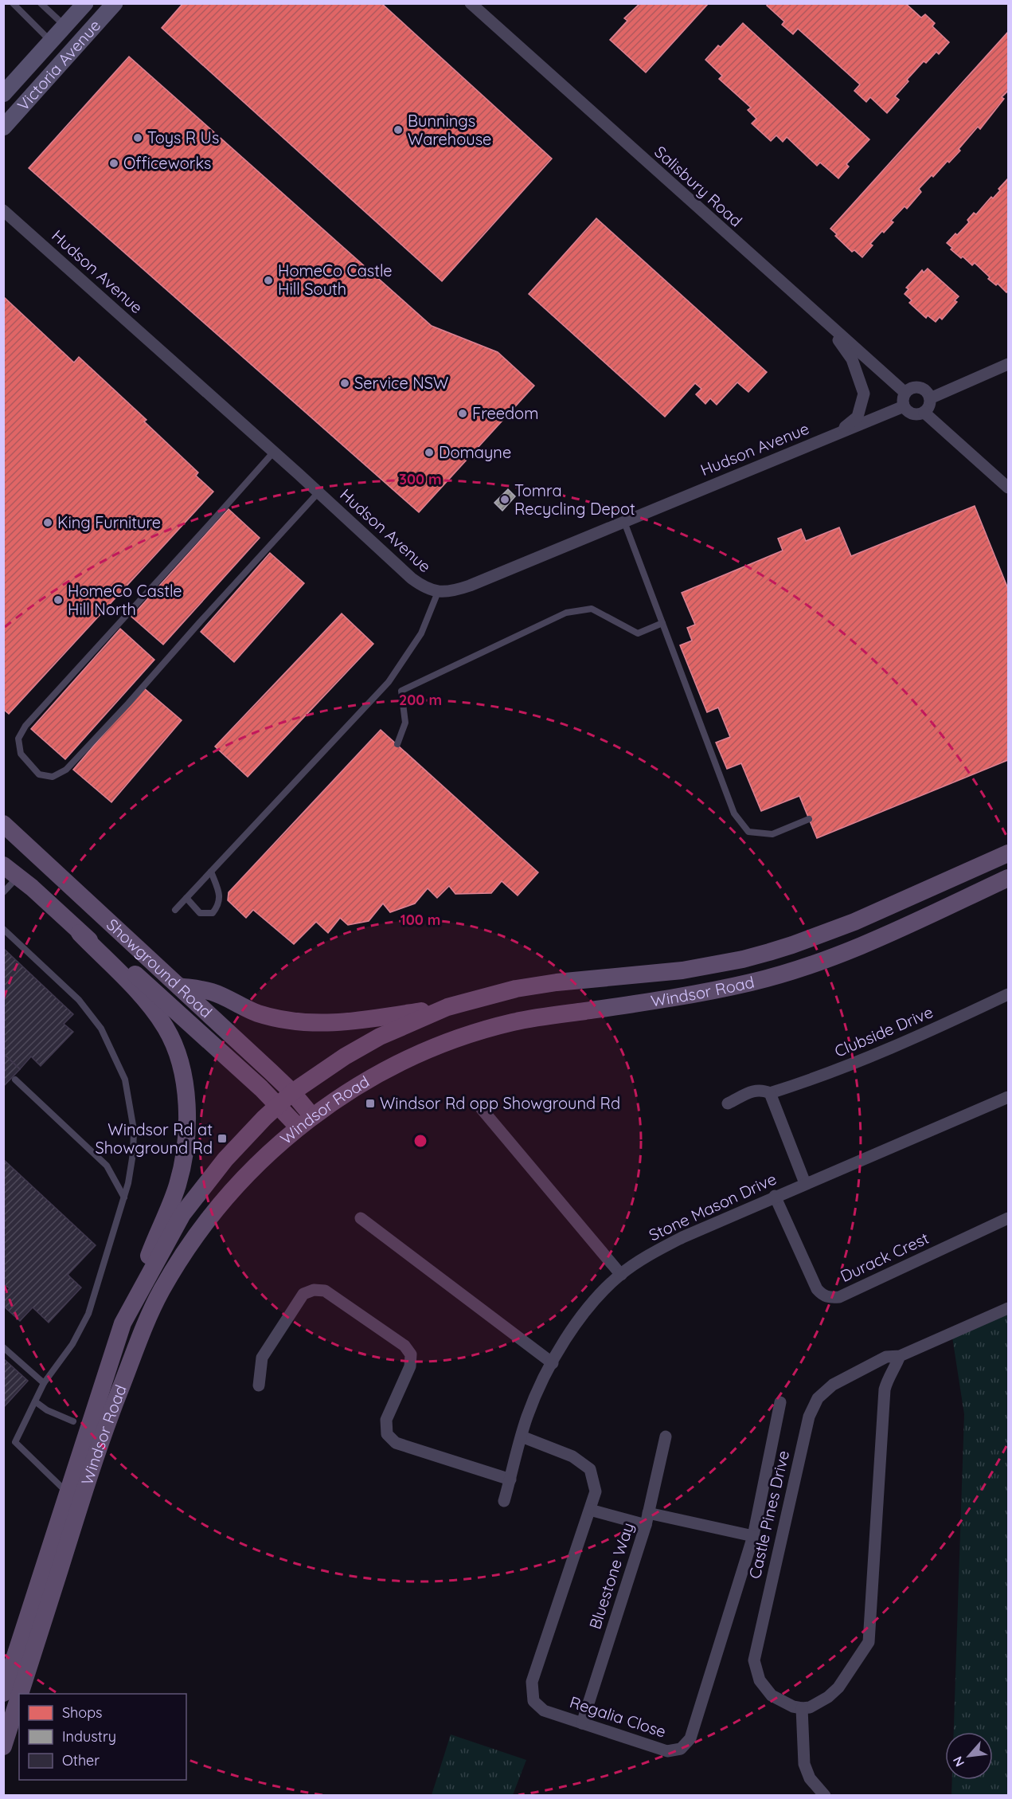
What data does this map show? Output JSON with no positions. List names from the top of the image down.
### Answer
{
  "streets": {
    "main road": ["Victoria Avenue", "Showground Road", "Windsor Road"],
    "street": [
      "Salisbury Road",
      "Hudson Avenue",
      "Clubside Drive",
      "Stone Mason Drive",
      "Durack Crest",
      "Castle Pines Drive",
      "Bluestone Way",
      "Regalia Close"
    ]
  },
  "crossings": [
    ["Salisbury Road", "Hudson Avenue"],
    ["Showground Road", "Windsor Road"],
    ["Stone Mason Drive", "Durack Crest"],
    ["Stone Mason Drive", "Regalia Close"],
    ["Bluestone Way", "Regalia Close"]
  ],
  "places": {
    "other": [
      "Bunnings Warehouse",
      "Toys R Us",
      "Officeworks",
      "HomeCo Castle Hill South",
      "Service NSW",
      "Freedom",
      "Domayne",
      "Tomra Recycling Depot",
      "King Furniture",
      "HomeCo Castle Hill North"
    ],
    "transit": ["Windsor Rd opp Showground Rd", "Windsor Rd at Showground Rd"]
  },
  "legend": ["Shops", "Industry", "Other"],
  "north": "bottom left",
  "rings": ["300 m", "200 m", "100 m"]
}
